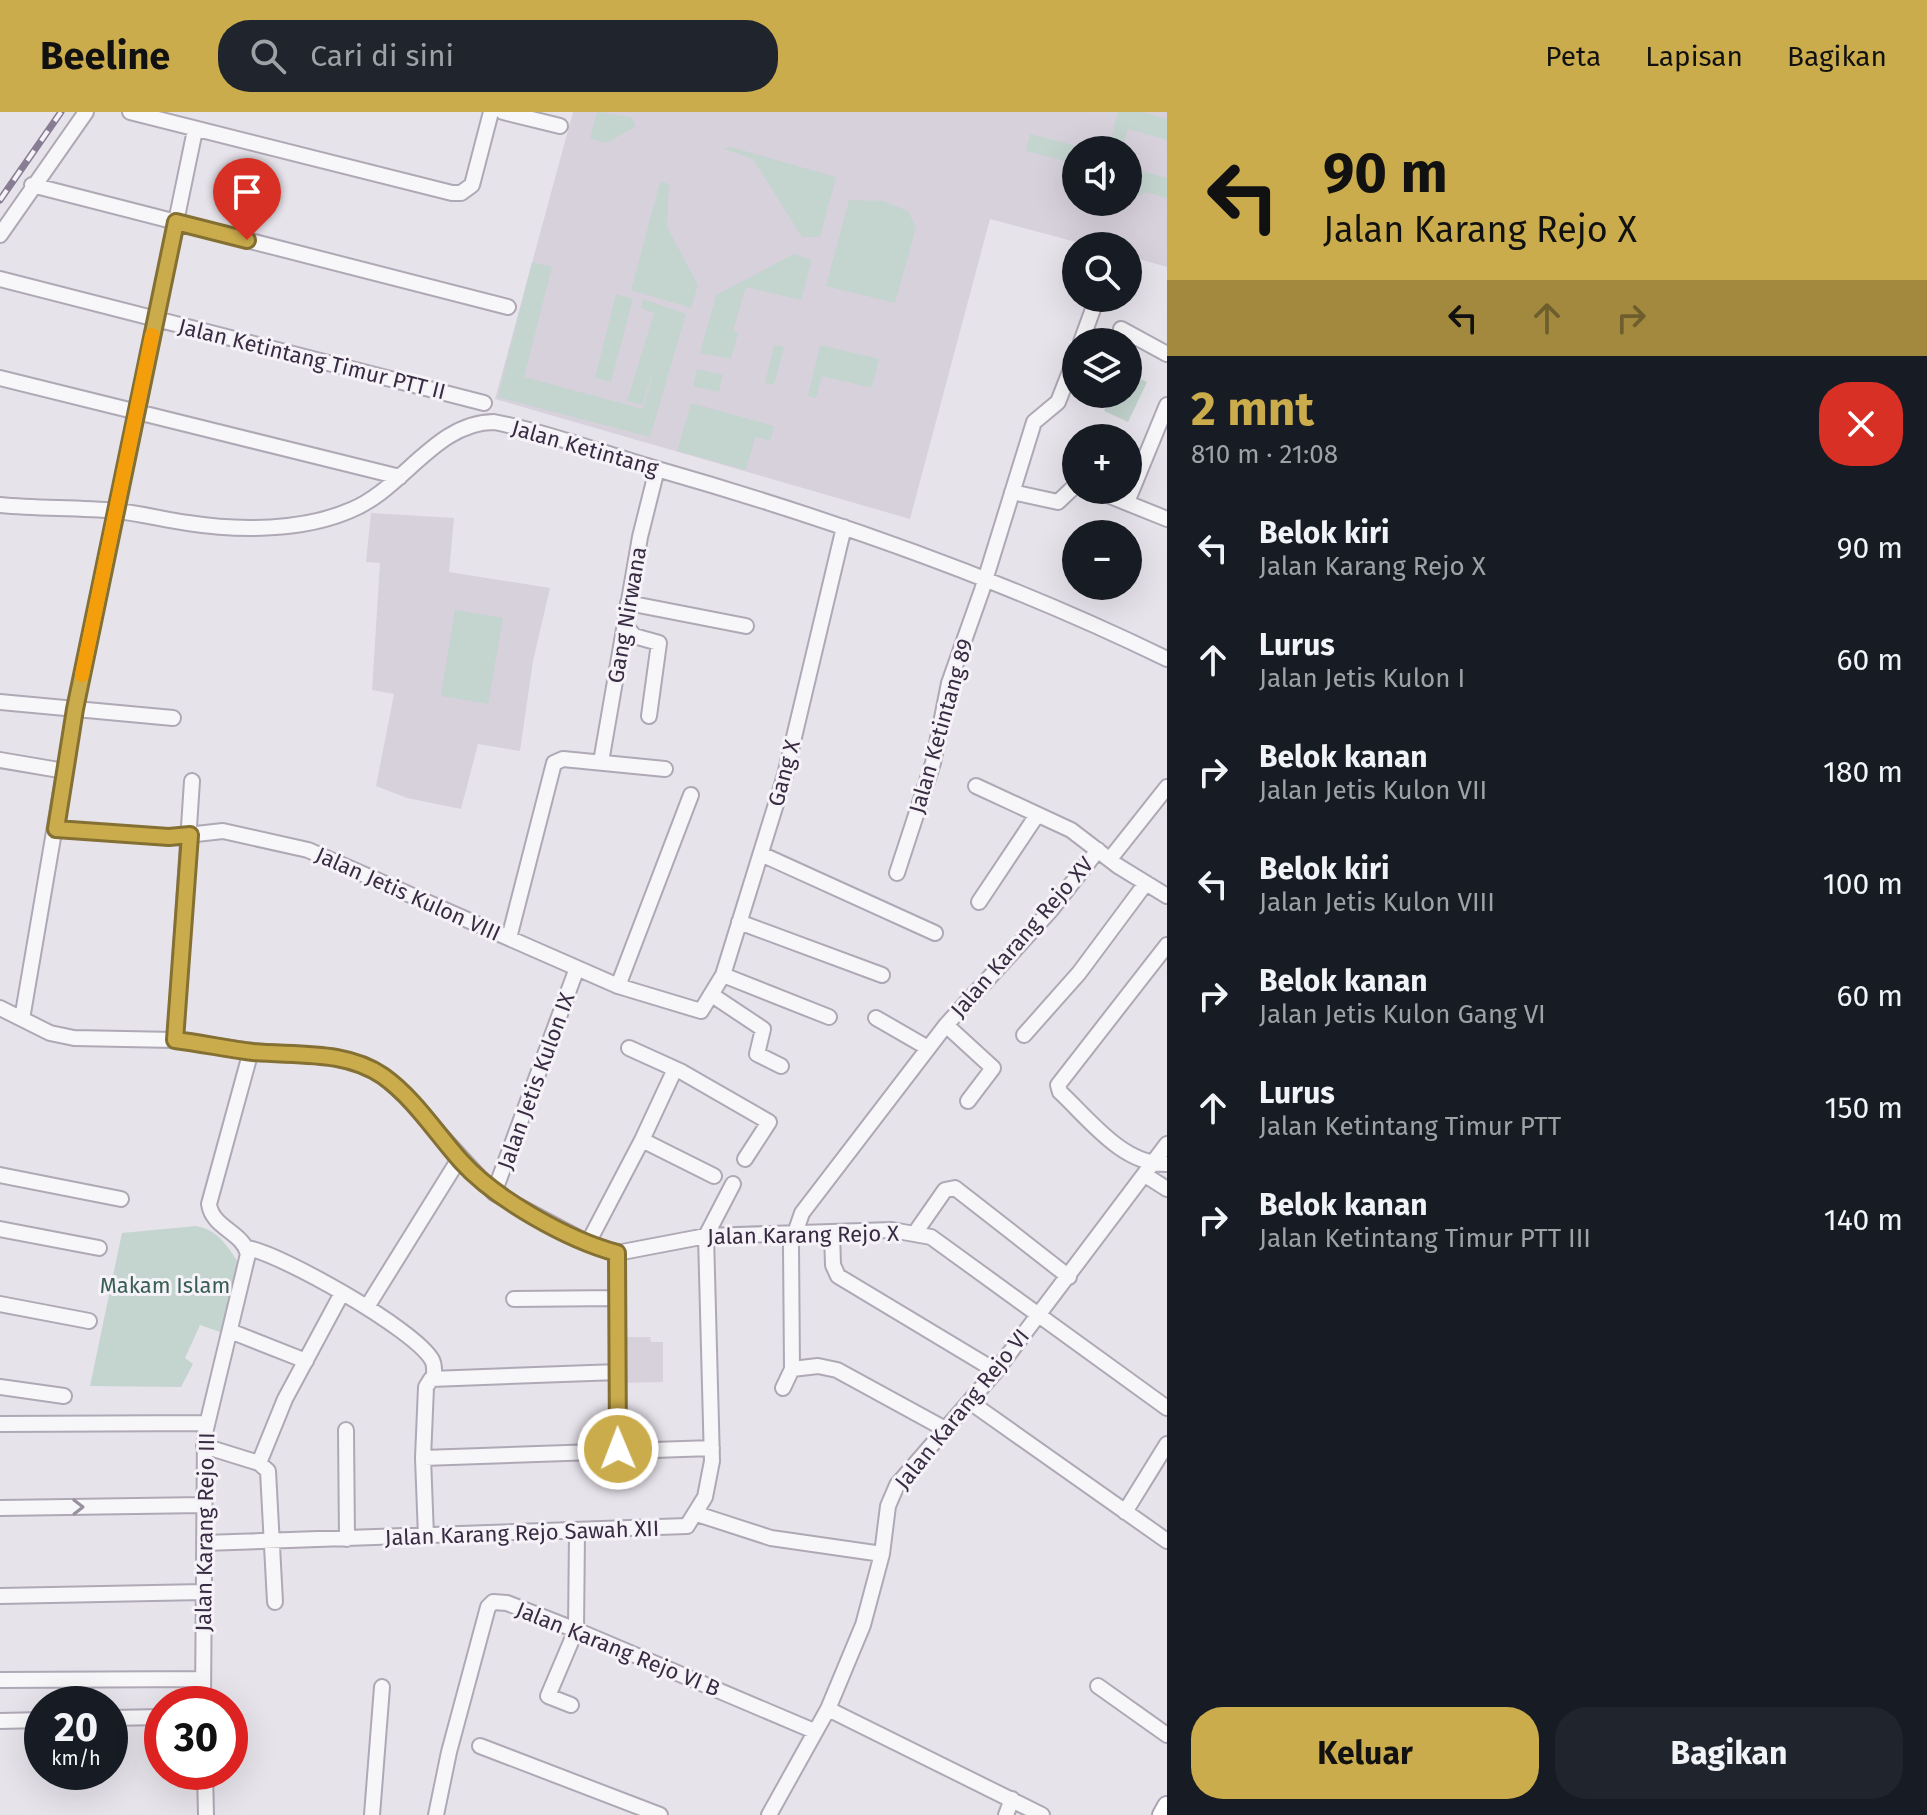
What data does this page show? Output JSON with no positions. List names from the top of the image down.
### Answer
{
  "streets": {
    "street": [
      "Jalan Ketintang Timur PTT II",
      "Jalan Ketintang",
      "Gang Nirwana",
      "Jalan Ketintang 89",
      "Gang X",
      "Jalan Jetis Kulon VIII",
      "Jalan Karang Rejo XV",
      "Jalan Jetis Kulon IX",
      "Jalan Karang Rejo X",
      "Jalan Karang Rejo VI",
      "Jalan Karang Rejo III",
      "Jalan Karang Rejo Sawah XII",
      "Jalan Karang Rejo VI B"
    ]
  },
  "crossings": [
    ["Jalan Ketintang", "Gang Nirwana"],
    ["Jalan Ketintang", "Jalan Ketintang 89"],
    ["Jalan Ketintang", "Gang X"],
    ["Gang X", "Jalan Jetis Kulon VIII"],
    ["Jalan Jetis Kulon VIII", "Jalan Jetis Kulon IX"],
    ["Jalan Karang Rejo XV", "Jalan Karang Rejo X"],
    ["Jalan Jetis Kulon IX", "Jalan Karang Rejo X"],
    ["Jalan Karang Rejo X", "Jalan Karang Rejo VI"],
    ["Jalan Karang Rejo X", "Jalan Karang Rejo III"],
    ["Jalan Karang Rejo VI", "Jalan Karang Rejo VI B"],
    ["Jalan Karang Rejo III", "Jalan Karang Rejo Sawah XII"]
  ],
  "parks": ["Makam Islam"],
  "page": {
    "header": "Beeline",
    "search": "Cari di sini",
    "nav": ["Peta", "Lapisan", "Bagikan"],
    "turn": ["90 m", "Jalan Karang Rejo X"],
    "map_buttons": ["+", "−"],
    "heading": ["2 mnt", "810 m · 21:08"],
    "list": [
      {
        "name": "Belok kiri",
        "note": "Jalan Karang Rejo X",
        "value": "90 m"
      },
      {
        "name": "Lurus",
        "note": "Jalan Jetis Kulon I",
        "value": "60 m"
      },
      {
        "name": "Belok kanan",
        "note": "Jalan Jetis Kulon VII",
        "value": "180 m"
      },
      {
        "name": "Belok kiri",
        "note": "Jalan Jetis Kulon VIII",
        "value": "100 m"
      },
      {
        "name": "Belok kanan",
        "note": "Jalan Jetis Kulon Gang VI",
        "value": "60 m"
      },
      {
        "name": "Lurus",
        "note": "Jalan Ketintang Timur PTT",
        "value": "150 m"
      },
      {
        "name": "Belok kanan",
        "note": "Jalan Ketintang Timur PTT III",
        "value": "140 m"
      }
    ],
    "speed": "20 km/h",
    "limit": "30",
    "buttons": ["Keluar", "Bagikan"]
  }
}
